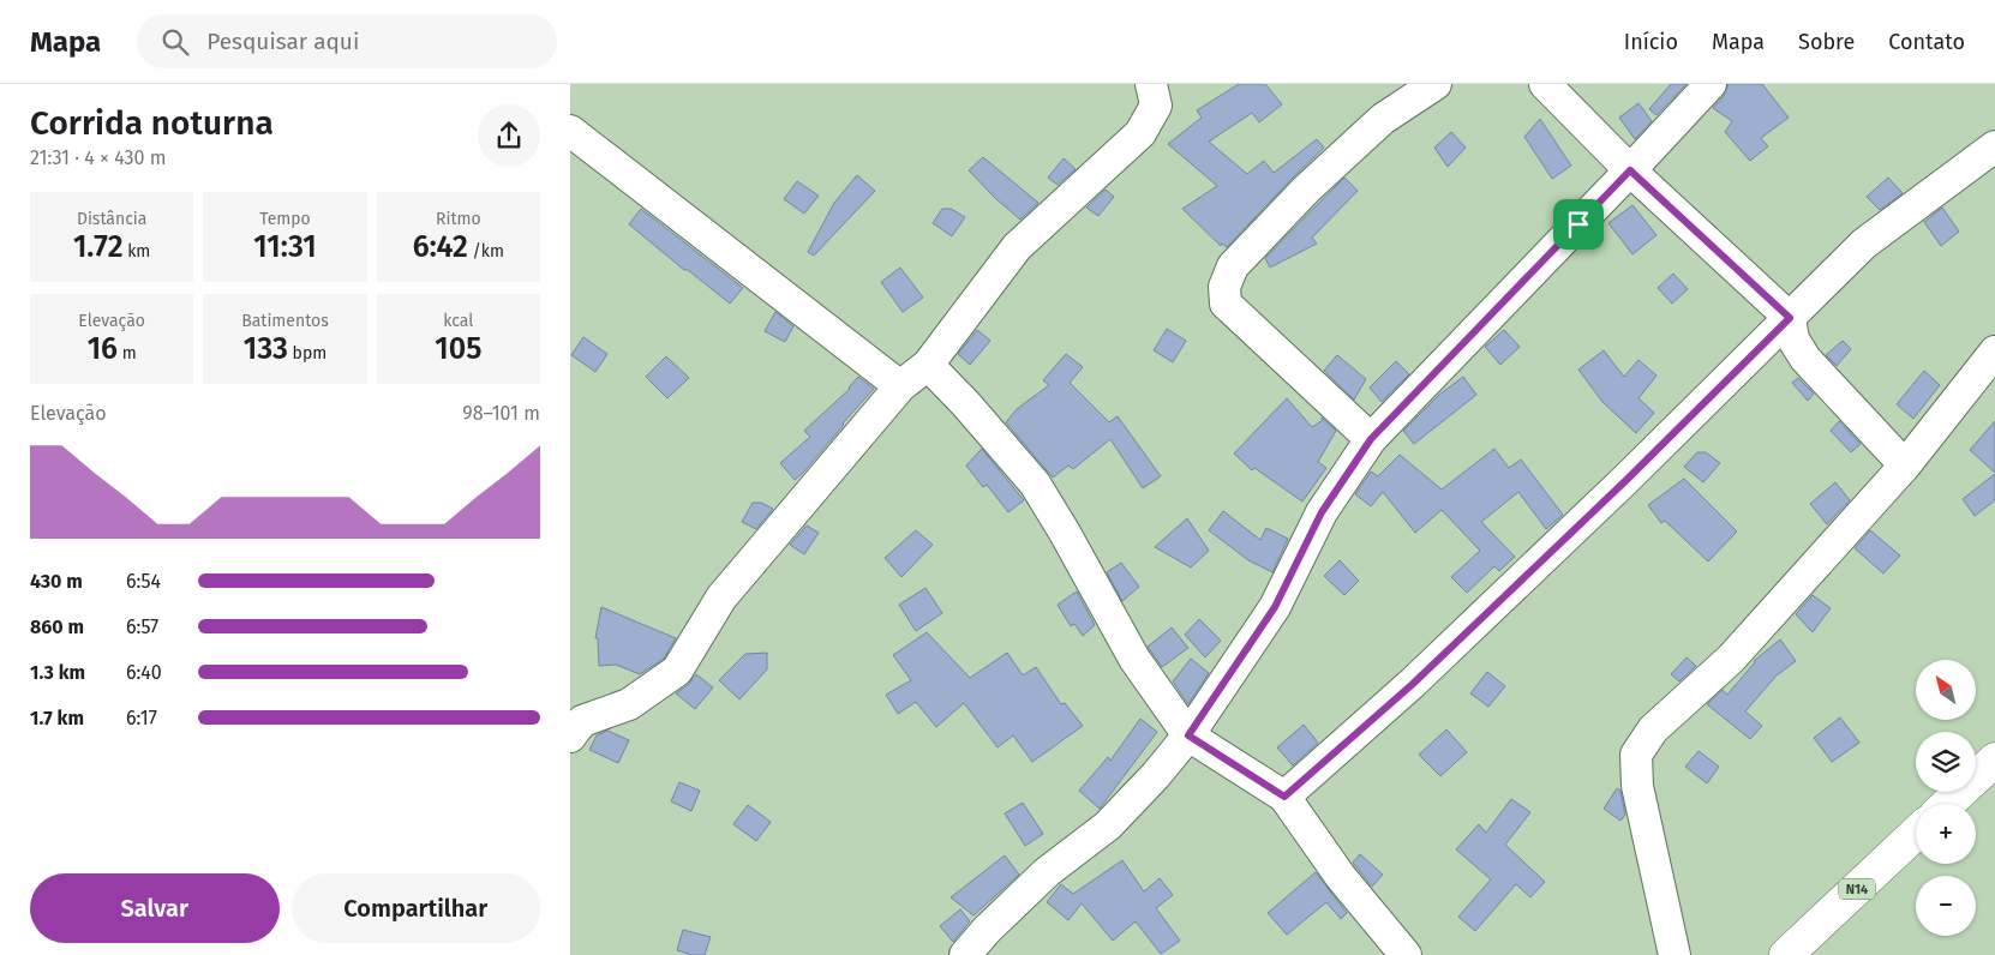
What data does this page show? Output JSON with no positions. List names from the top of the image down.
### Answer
{
  "streets": {
    "main road": ["N14"]
  },
  "north": "top left",
  "page": {
    "header": "Mapa",
    "search": "Pesquisar aqui",
    "nav": [
      "Início",
      "Mapa",
      "Sobre",
      "Contato"
    ],
    "heading": ["Corrida noturna", "21:31 · 4 × 430 m"],
    "stats": [
      ["Distância", "1.72 km"],
      ["Tempo", "11:31"],
      ["Ritmo", "6:42 /km"],
      ["Elevação", "16 m"],
      ["Batimentos", "133 bpm"],
      ["kcal", "105"]
    ],
    "chart": ["Elevação", "98–101 m"],
    "list": [
      {
        "name": "430 m",
        "note": "6:54"
      },
      {
        "name": "860 m",
        "note": "6:57"
      },
      {
        "name": "1.3 km",
        "note": "6:40"
      },
      {
        "name": "1.7 km",
        "note": "6:17"
      }
    ],
    "map_buttons": ["+", "−"],
    "buttons": ["Salvar", "Compartilhar"]
  }
}
